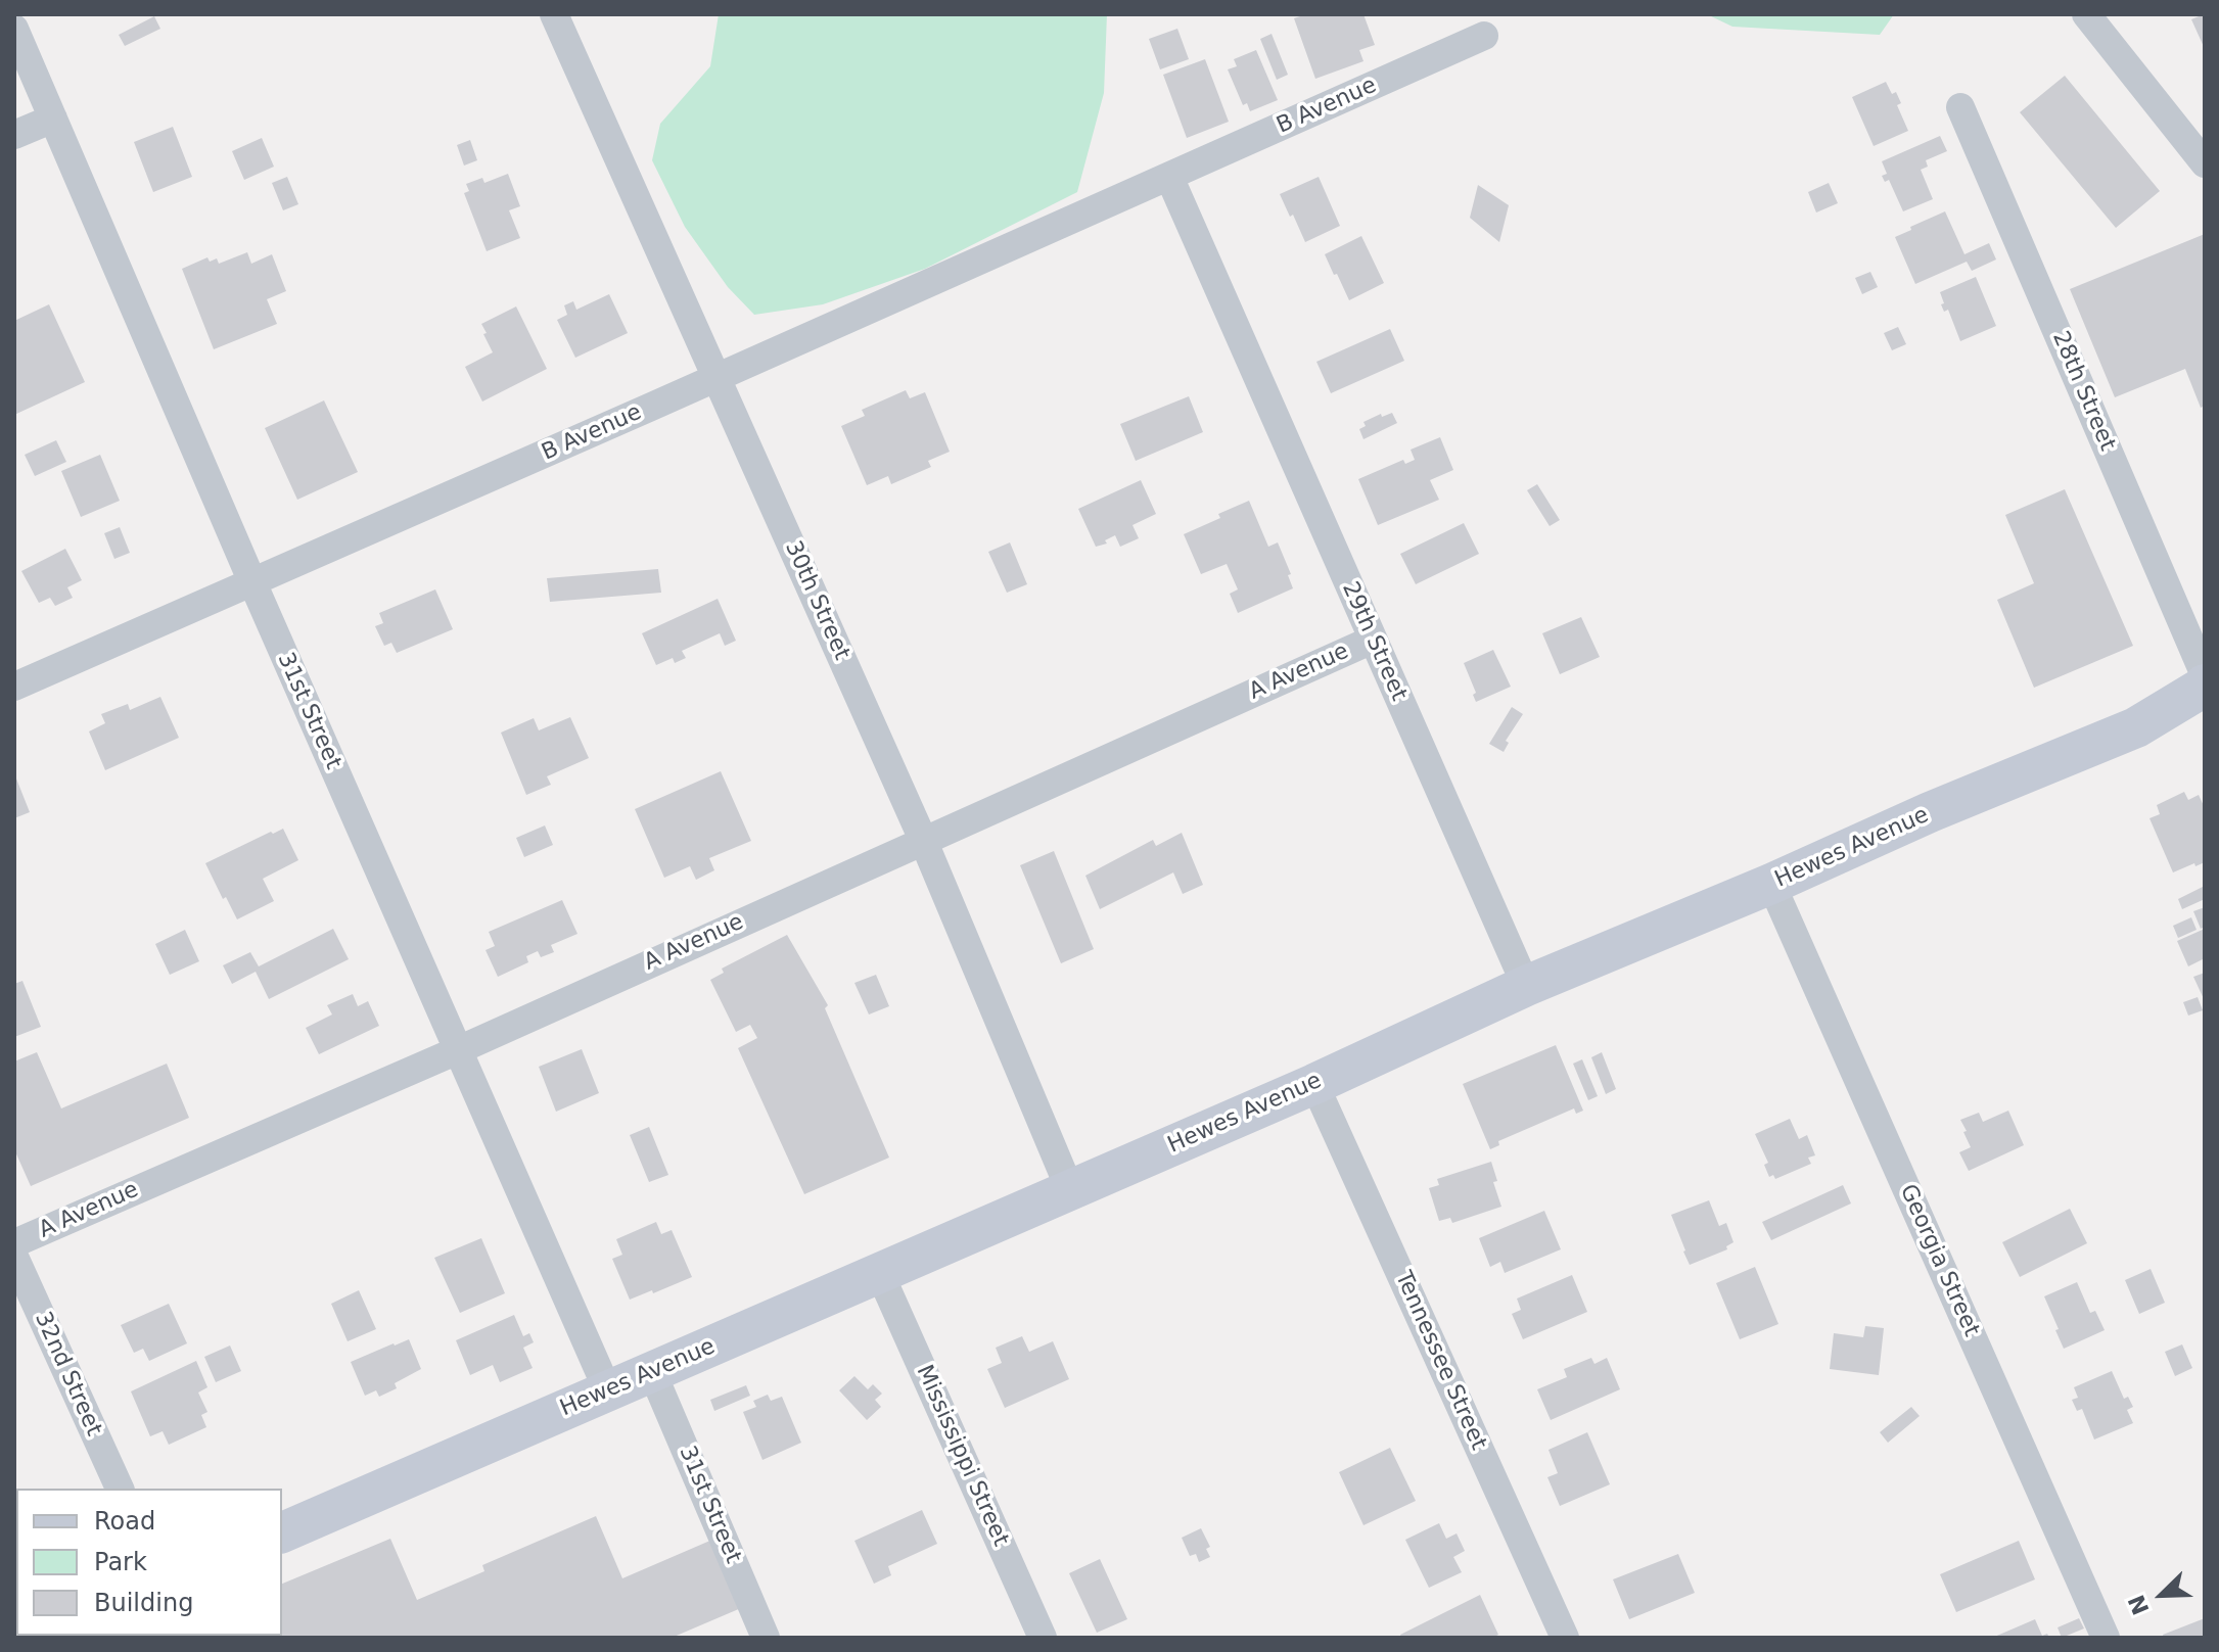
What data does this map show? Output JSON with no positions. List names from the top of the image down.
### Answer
{
  "streets": {
    "main road": ["Hewes Avenue"],
    "street": [
      "B Avenue",
      "28th Street",
      "30th Street",
      "29th Street",
      "A Avenue",
      "31st Street",
      "Georgia Street",
      "Tennessee Street",
      "32nd Street",
      "Mississippi Street"
    ]
  },
  "crossings": [
    ["B Avenue", "30th Street"],
    ["B Avenue", "29th Street"],
    ["B Avenue", "31st Street"],
    ["28th Street", "Hewes Avenue"],
    ["30th Street", "A Avenue"],
    ["30th Street", "Hewes Avenue"],
    ["29th Street", "A Avenue"],
    ["29th Street", "Hewes Avenue"],
    ["A Avenue", "31st Street"],
    ["31st Street", "Hewes Avenue"],
    ["Hewes Avenue", "Georgia Street"],
    ["Hewes Avenue", "Tennessee Street"],
    ["Hewes Avenue", "Mississippi Street"]
  ],
  "legend": ["Road", "Park", "Building"],
  "north": "bottom left"
}
